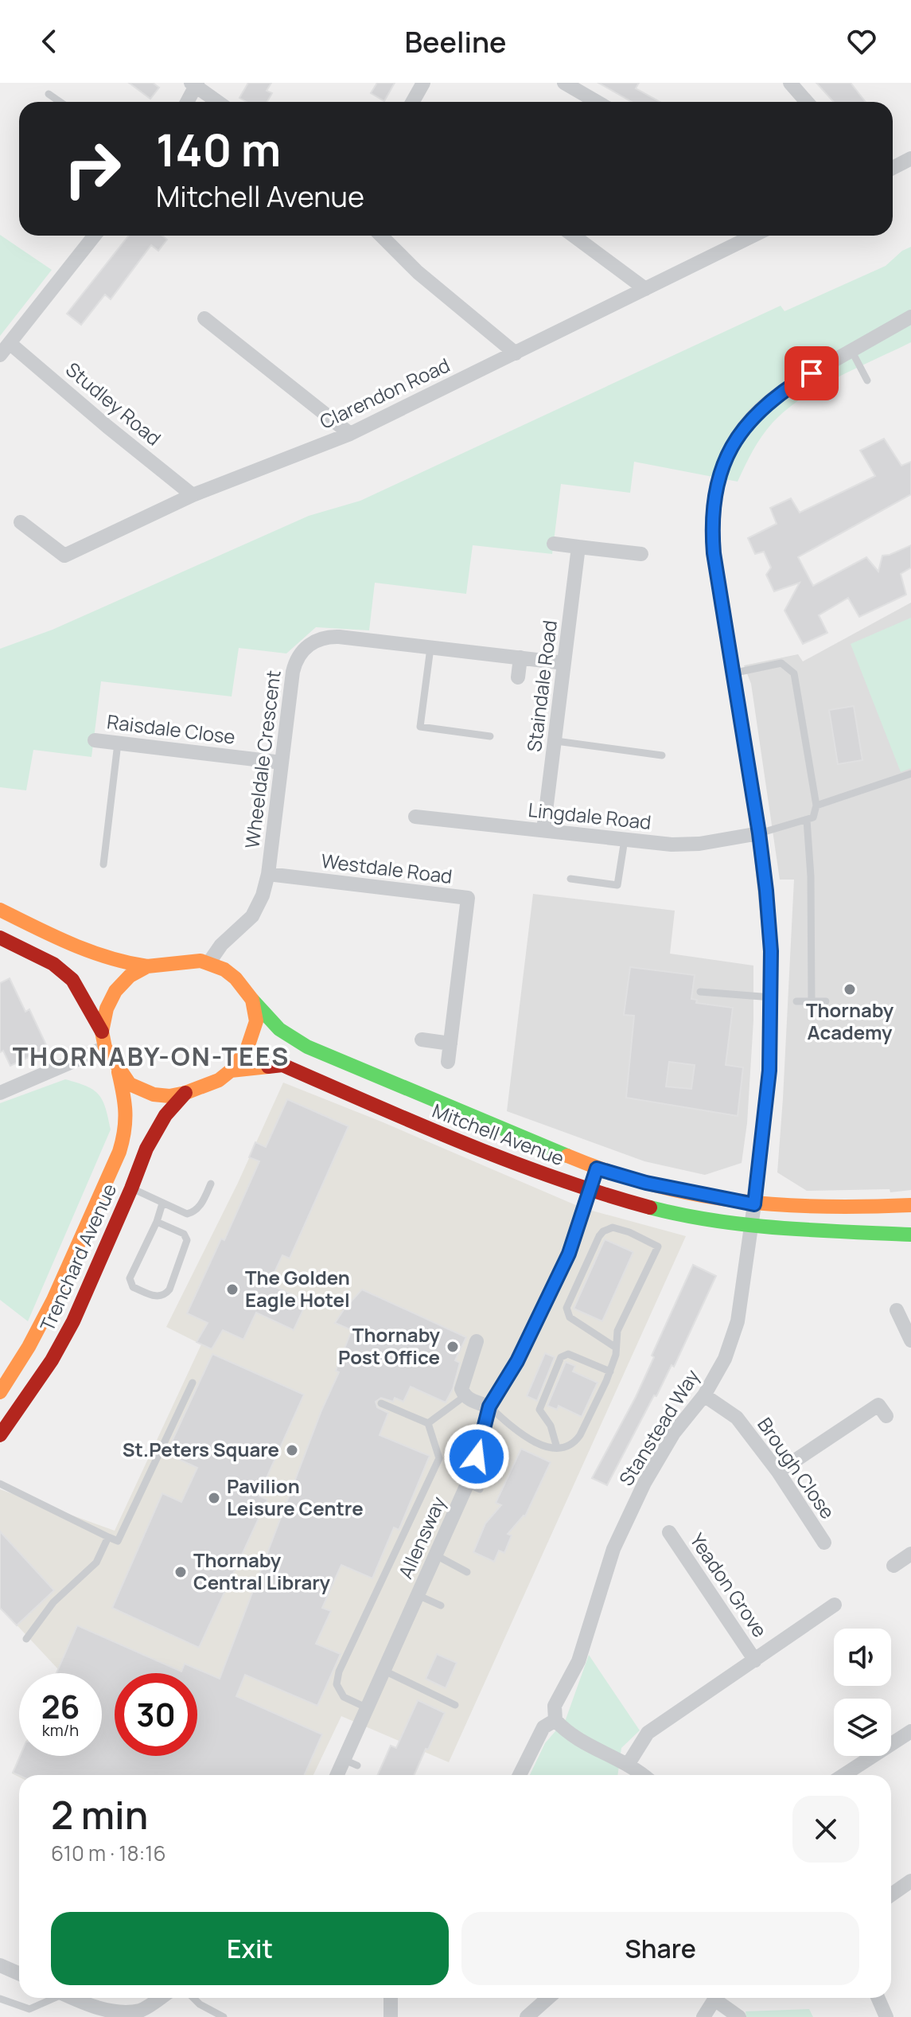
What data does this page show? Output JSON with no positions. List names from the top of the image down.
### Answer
{
  "streets": {
    "street": [
      "Clarendon Road",
      "Studley Road",
      "Staindale Road",
      "Raisdale Close",
      "Wheeldale Crescent",
      "Lingdale Road",
      "Westdale Road",
      "Mitchell Avenue",
      "Trenchard Avenue",
      "Stanstead Way",
      "Brough Close",
      "Allensway",
      "Yeadon Grove"
    ]
  },
  "crossings": [
    ["Clarendon Road", "Studley Road"],
    ["Staindale Road", "Wheeldale Crescent"],
    ["Staindale Road", "Lingdale Road"],
    ["Raisdale Close", "Wheeldale Crescent"],
    ["Wheeldale Crescent", "Westdale Road"],
    ["Wheeldale Crescent", "Mitchell Avenue"],
    ["Wheeldale Crescent", "Trenchard Avenue"],
    ["Lingdale Road", "Stanstead Way"],
    ["Mitchell Avenue", "Trenchard Avenue"],
    ["Mitchell Avenue", "Stanstead Way"],
    ["Mitchell Avenue", "Allensway"],
    ["Stanstead Way", "Brough Close"]
  ],
  "districts": ["THORNABY-ON-TEES"],
  "places": [
    "Thornaby Academy",
    "The Golden Eagle Hotel",
    "Thornaby Post Office",
    "St.Peters Square",
    "Pavilion Leisure Centre",
    "Thornaby Central Library"
  ],
  "page": {
    "header": "Beeline",
    "turn": ["140 m", "Mitchell Avenue"],
    "speed": "26 km/h",
    "limit": "30",
    "heading": ["2 min", "610 m · 18:16"],
    "buttons": ["Exit", "Share"]
  }
}
